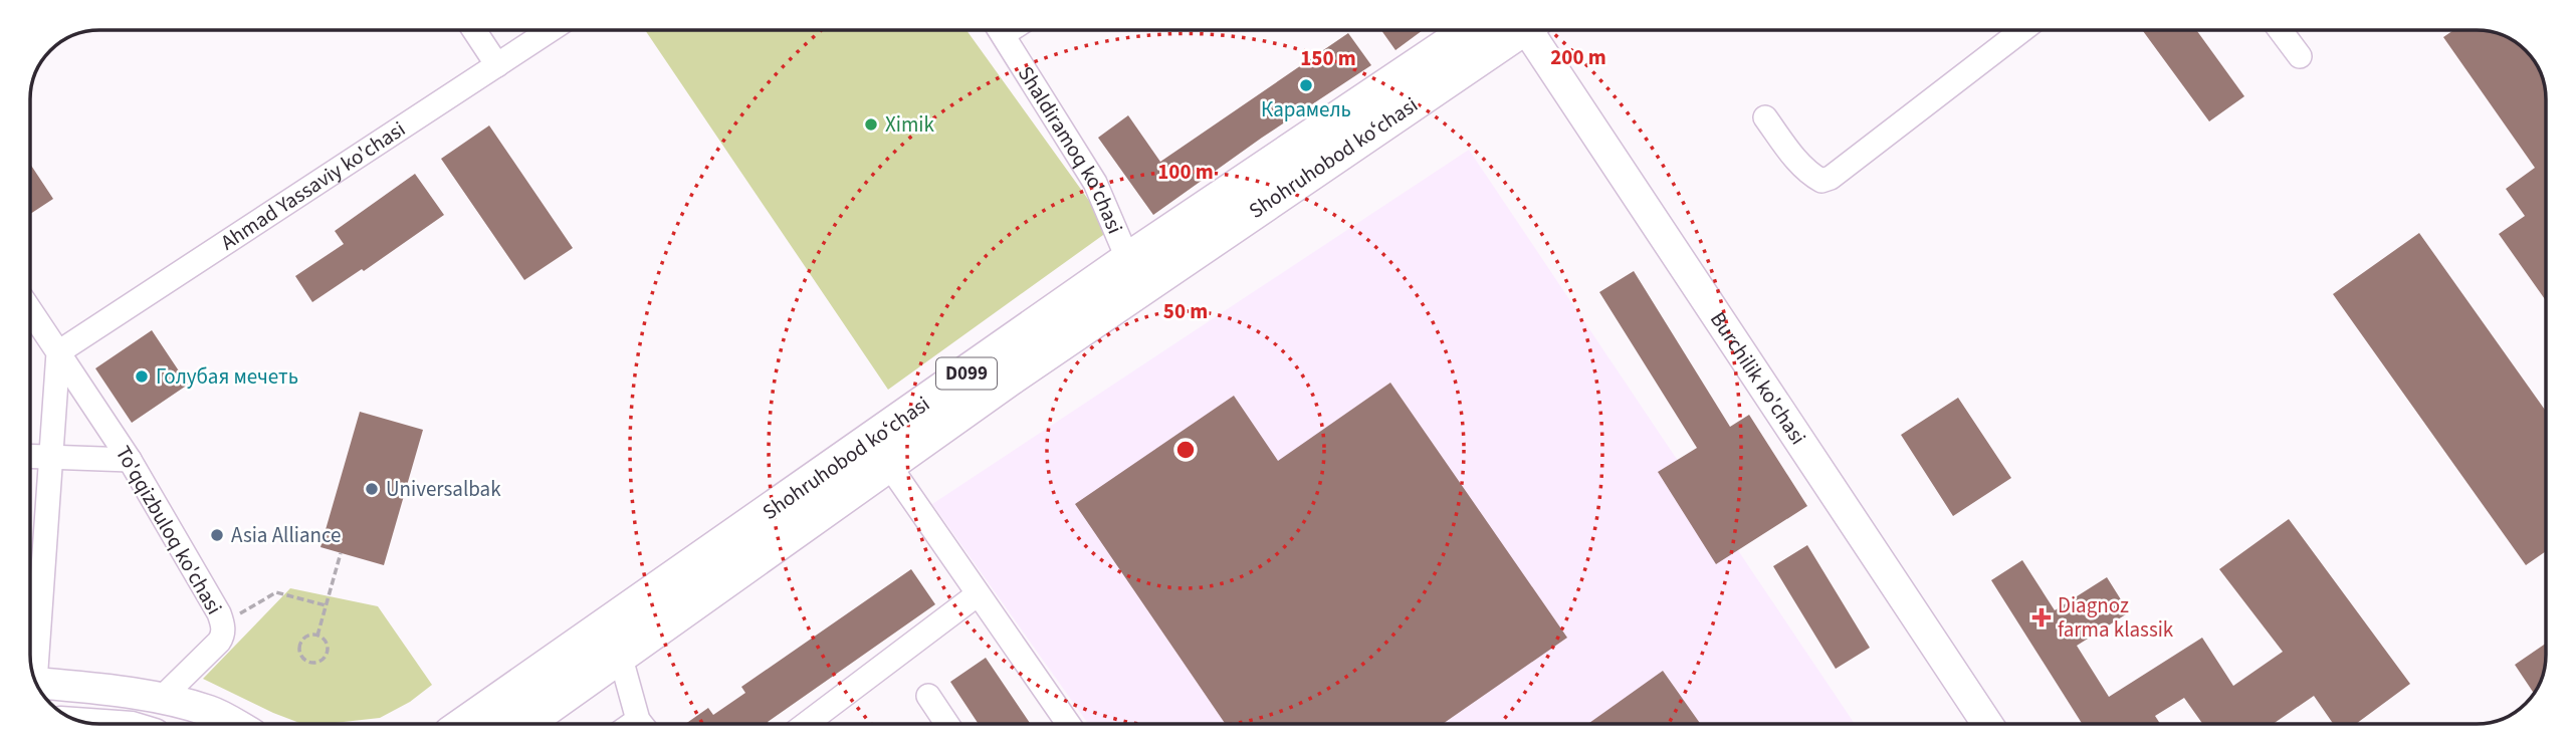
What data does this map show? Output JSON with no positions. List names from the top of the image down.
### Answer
{
  "streets": {
    "highway": ["Shohruhobod koʻchasi", "D099"],
    "main road": ["Burchilik ko'chasi"],
    "street": ["Shaldiramoq ko'chasi", "Ahmad Yassaviy ko'chasi", "To'qqizbuloq ko'chasi"]
  },
  "crossings": [
    ["Shaldiramoq ko'chasi", "Shohruhobod koʻchasi"],
    ["Ahmad Yassaviy ko'chasi", "To'qqizbuloq ko'chasi"]
  ],
  "places": {
    "other": [
      "Карамель",
      "Ximik",
      "Голубая мечеть",
      "Universalbak",
      "Asia Alliance"
    ],
    "health": ["Diagnoz farma klassik"]
  },
  "rings": [
    "200 m",
    "150 m",
    "100 m",
    "50 m"
  ]
}
